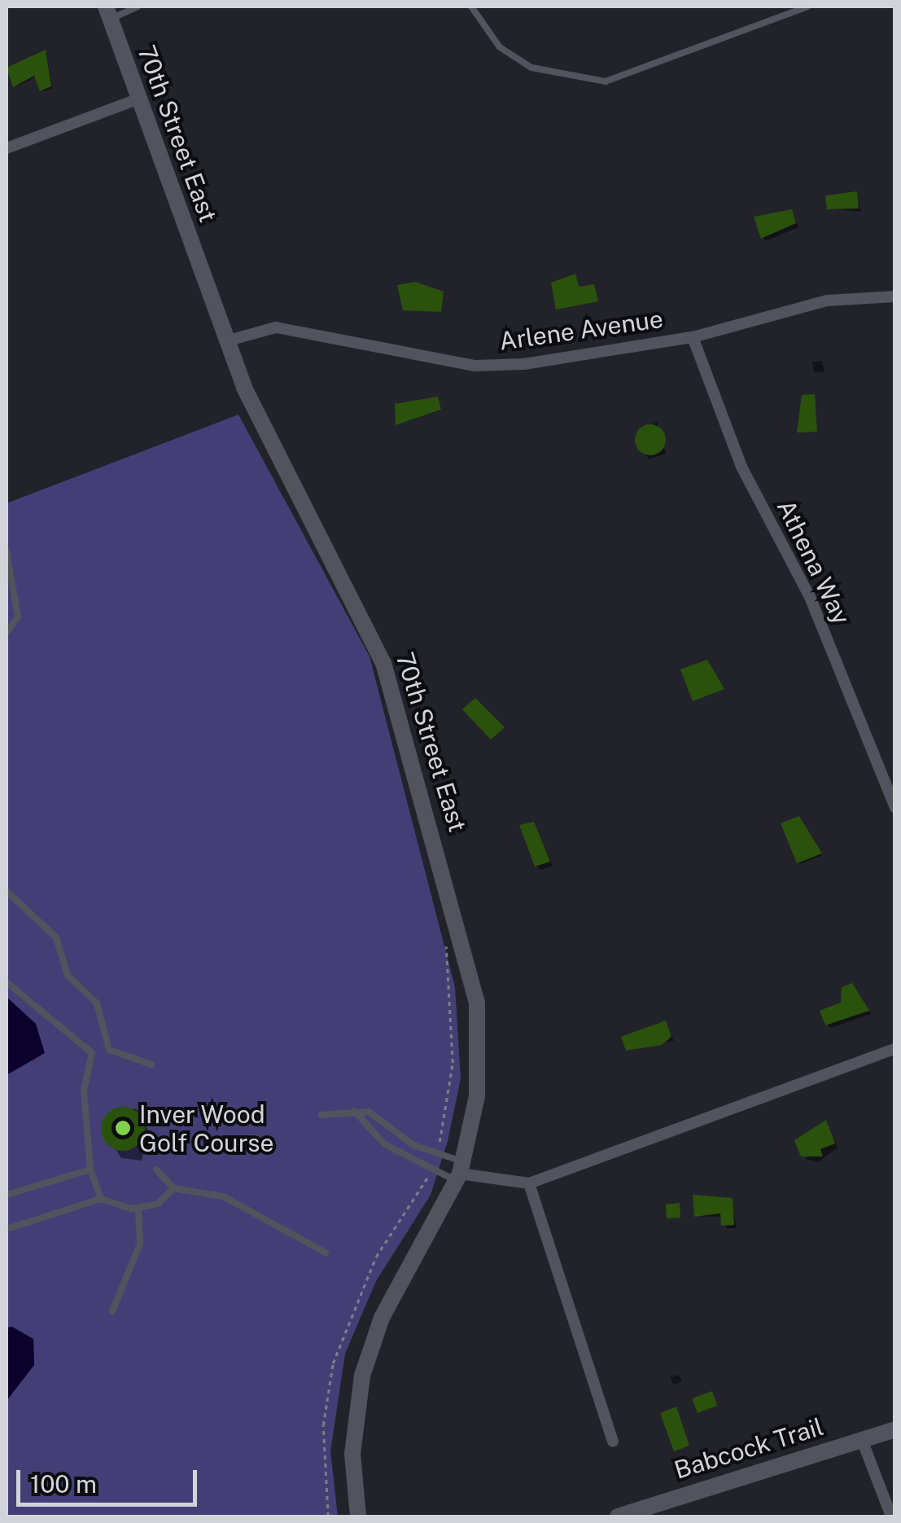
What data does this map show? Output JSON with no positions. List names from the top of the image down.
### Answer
{
  "streets": {
    "main road": ["70th Street East", "Babcock Trail"],
    "street": ["Arlene Avenue", "Athena Way"]
  },
  "crossings": [
    ["70th Street East", "Arlene Avenue"],
    ["Arlene Avenue", "Athena Way"]
  ],
  "places": ["Inver Wood Golf Course"],
  "scale_bar": "100 m"
}
